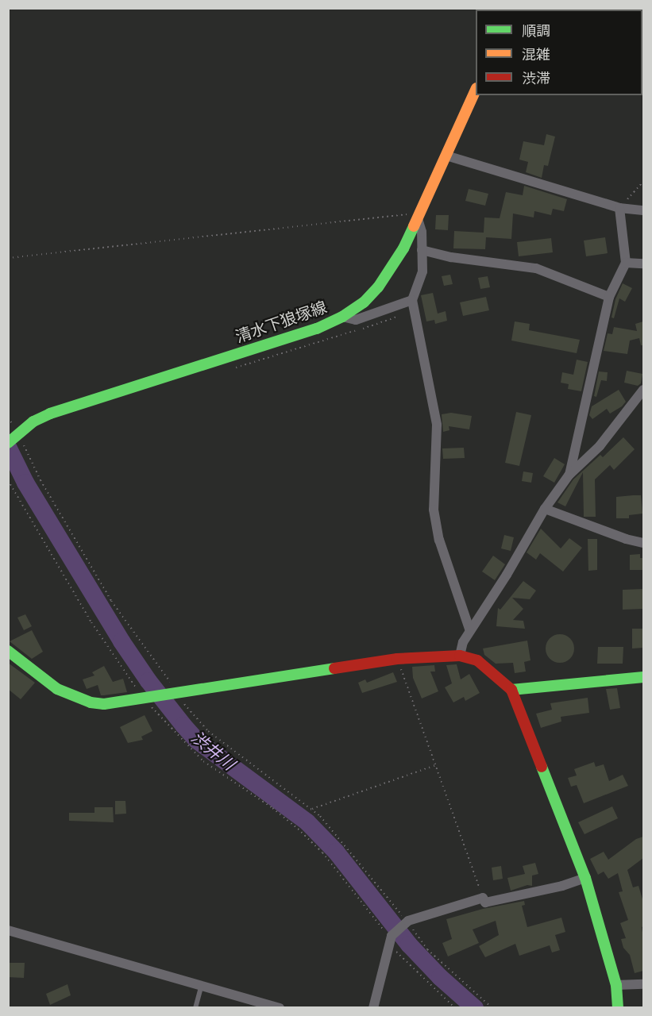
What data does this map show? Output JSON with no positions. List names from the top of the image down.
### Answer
{
  "streets": {
    "street": ["清水下狼塚線"]
  },
  "water": ["渋井川"],
  "legend": ["順調", "混雑", "渋滞"]
}
